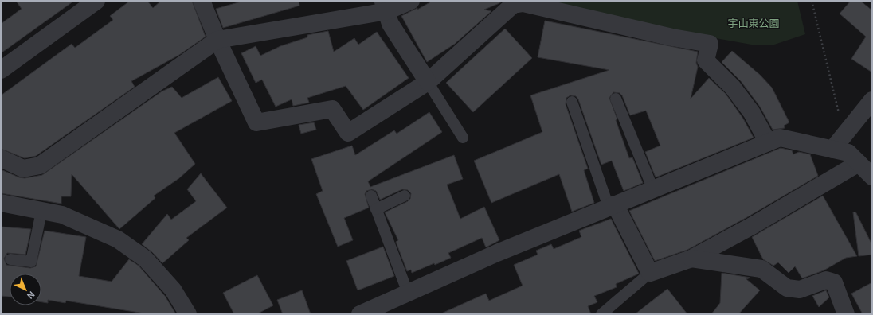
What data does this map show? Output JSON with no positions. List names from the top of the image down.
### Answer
{
  "parks": ["宇山東公園"],
  "north": "bottom right"
}
